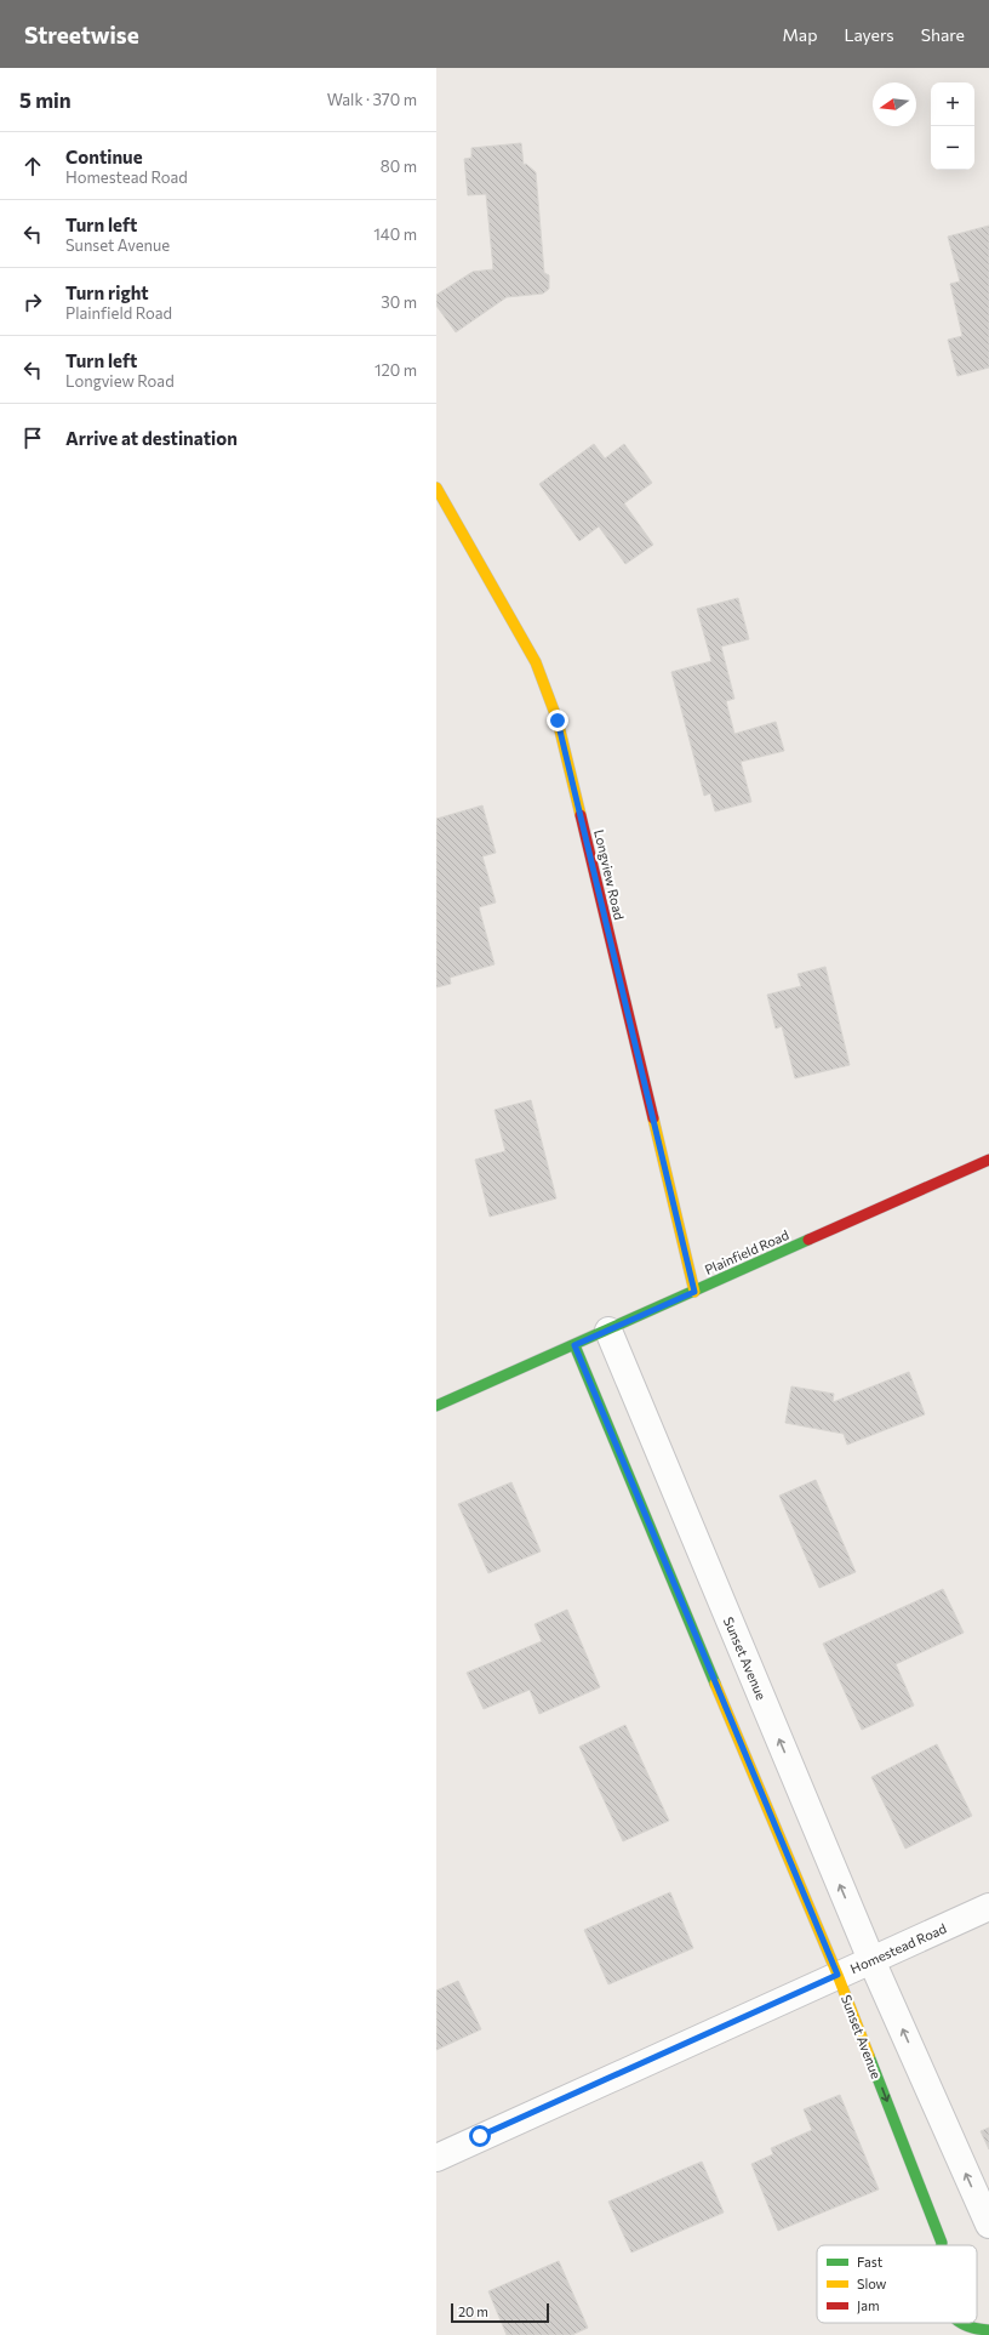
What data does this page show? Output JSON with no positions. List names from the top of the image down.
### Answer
{
  "streets": {
    "street": [
      "Longview Road",
      "Plainfield Road",
      "Sunset Avenue",
      "Homestead Road"
    ]
  },
  "crossings": [
    ["Longview Road", "Plainfield Road"],
    ["Plainfield Road", "Sunset Avenue"],
    ["Sunset Avenue", "Homestead Road"]
  ],
  "legend": ["Fast", "Slow", "Jam"],
  "scale_bar": "20 m",
  "north": "left",
  "page": {
    "header": "Streetwise",
    "nav": ["Map", "Layers", "Share"],
    "heading": ["5 min", "Walk · 370 m"],
    "map_buttons": ["+", "−"],
    "list": [
      ["Continue", "Homestead Road", "80 m"],
      ["Turn left", "Sunset Avenue", "140 m"],
      ["Turn right", "Plainfield Road", "30 m"],
      ["Turn left", "Longview Road", "120 m"],
      "Arrive at destination"
    ],
    "scale": "20 m"
  }
}
